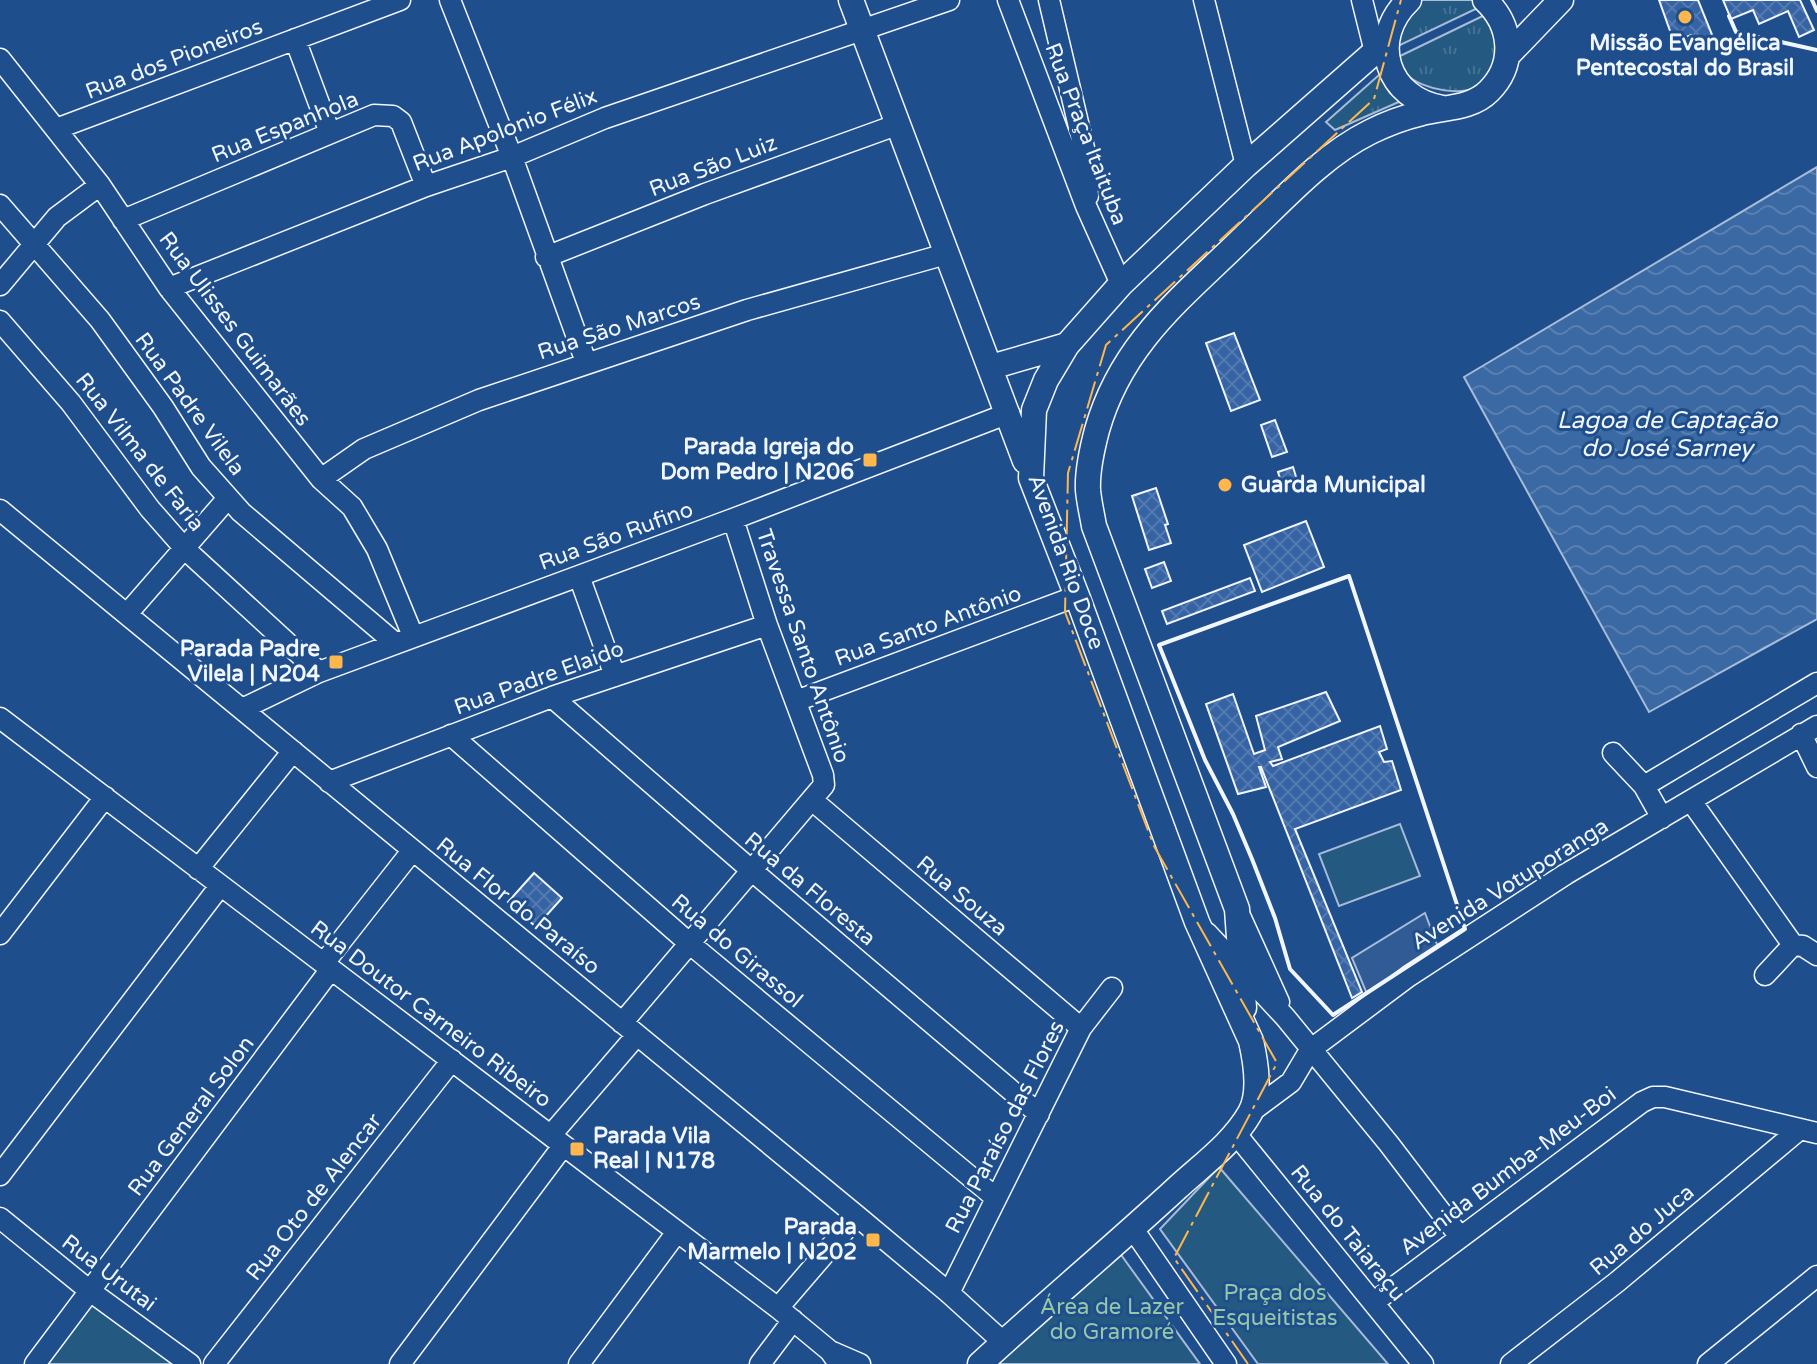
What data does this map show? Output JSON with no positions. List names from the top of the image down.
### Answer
{
  "streets": {
    "main road": ["Avenida Rio Doce"],
    "street": [
      "Rua dos Pioneiros",
      "Rua Espanhola",
      "Rua Apolonio Félix",
      "Rua Praça Itaituba",
      "Rua São Luiz",
      "Rua São Marcos",
      "Rua Ulisses Guimarães",
      "Rua Padre Vilela",
      "Rua Vilma de Faria",
      "Rua São Rufino",
      "Rua Santo Antônio",
      "Travessa Santo Antônio",
      "Rua Padre Elaido",
      "Avenida Votuporanga",
      "Rua da Floresta",
      "Rua Souza",
      "Rua Flor do Paraíso",
      "Rua do Girassol",
      "Rua Doutor Carneiro Ribeiro",
      "Rua General Solon",
      "Rua Paraíso das Flores",
      "Avenida Bumba-Meu-Boi",
      "Rua Oto de Alencar",
      "Rua do Juca",
      "Rua do Taiaraçu",
      "Rua Urutai"
    ]
  },
  "crossings": [
    ["Rua dos Pioneiros", "Rua Ulisses Guimarães"],
    ["Rua Espanhola", "Rua Apolonio Félix"],
    ["Rua Espanhola", "Rua Ulisses Guimarães"],
    ["Rua Apolonio Félix", "Rua Ulisses Guimarães"],
    ["Rua Praça Itaituba", "Avenida Rio Doce"],
    ["Rua São Marcos", "Rua Ulisses Guimarães"],
    ["Rua Ulisses Guimarães", "Rua Padre Vilela"],
    ["Rua Ulisses Guimarães", "Rua São Rufino"],
    ["Rua Padre Vilela", "Rua São Rufino"],
    ["Rua Vilma de Faria", "Rua São Rufino"],
    ["Rua São Rufino", "Travessa Santo Antônio"],
    ["Rua São Rufino", "Rua Flor do Paraíso"],
    ["Avenida Rio Doce", "Rua Santo Antônio"],
    ["Avenida Rio Doce", "Avenida Votuporanga"],
    ["Avenida Rio Doce", "Avenida Bumba-Meu-Boi"],
    ["Rua Santo Antônio", "Travessa Santo Antônio"],
    ["Travessa Santo Antônio", "Rua Padre Elaido"],
    ["Travessa Santo Antônio", "Rua Souza"],
    ["Rua Padre Elaido", "Rua da Floresta"],
    ["Rua Padre Elaido", "Rua Flor do Paraíso"],
    ["Rua Padre Elaido", "Rua do Girassol"],
    ["Rua da Floresta", "Rua Paraíso das Flores"],
    ["Rua Souza", "Rua Paraíso das Flores"],
    ["Rua Flor do Paraíso", "Rua General Solon"],
    ["Rua Flor do Paraíso", "Rua Paraíso das Flores"],
    ["Rua do Girassol", "Rua Paraíso das Flores"],
    ["Rua Doutor Carneiro Ribeiro", "Rua General Solon"],
    ["Rua Doutor Carneiro Ribeiro", "Rua Oto de Alencar"],
    ["Rua General Solon", "Rua Urutai"],
    ["Avenida Bumba-Meu-Boi", "Rua do Juca"],
    ["Avenida Bumba-Meu-Boi", "Rua do Taiaraçu"]
  ],
  "water": ["Lagoa de Captação do José Sarney"],
  "parks": ["Praça dos Esqueitistas", "Área de Lazer do Gramoré"],
  "places": {
    "other": ["Missão Evangélica Pentecostal do Brasil", "Guarda Municipal"],
    "transit": [
      "Parada Igreja do Dom Pedro | N206",
      "Parada Padre Vilela | N204",
      "Parada Vila Real | N178",
      "Parada Marmelo | N202"
    ]
  }
}
